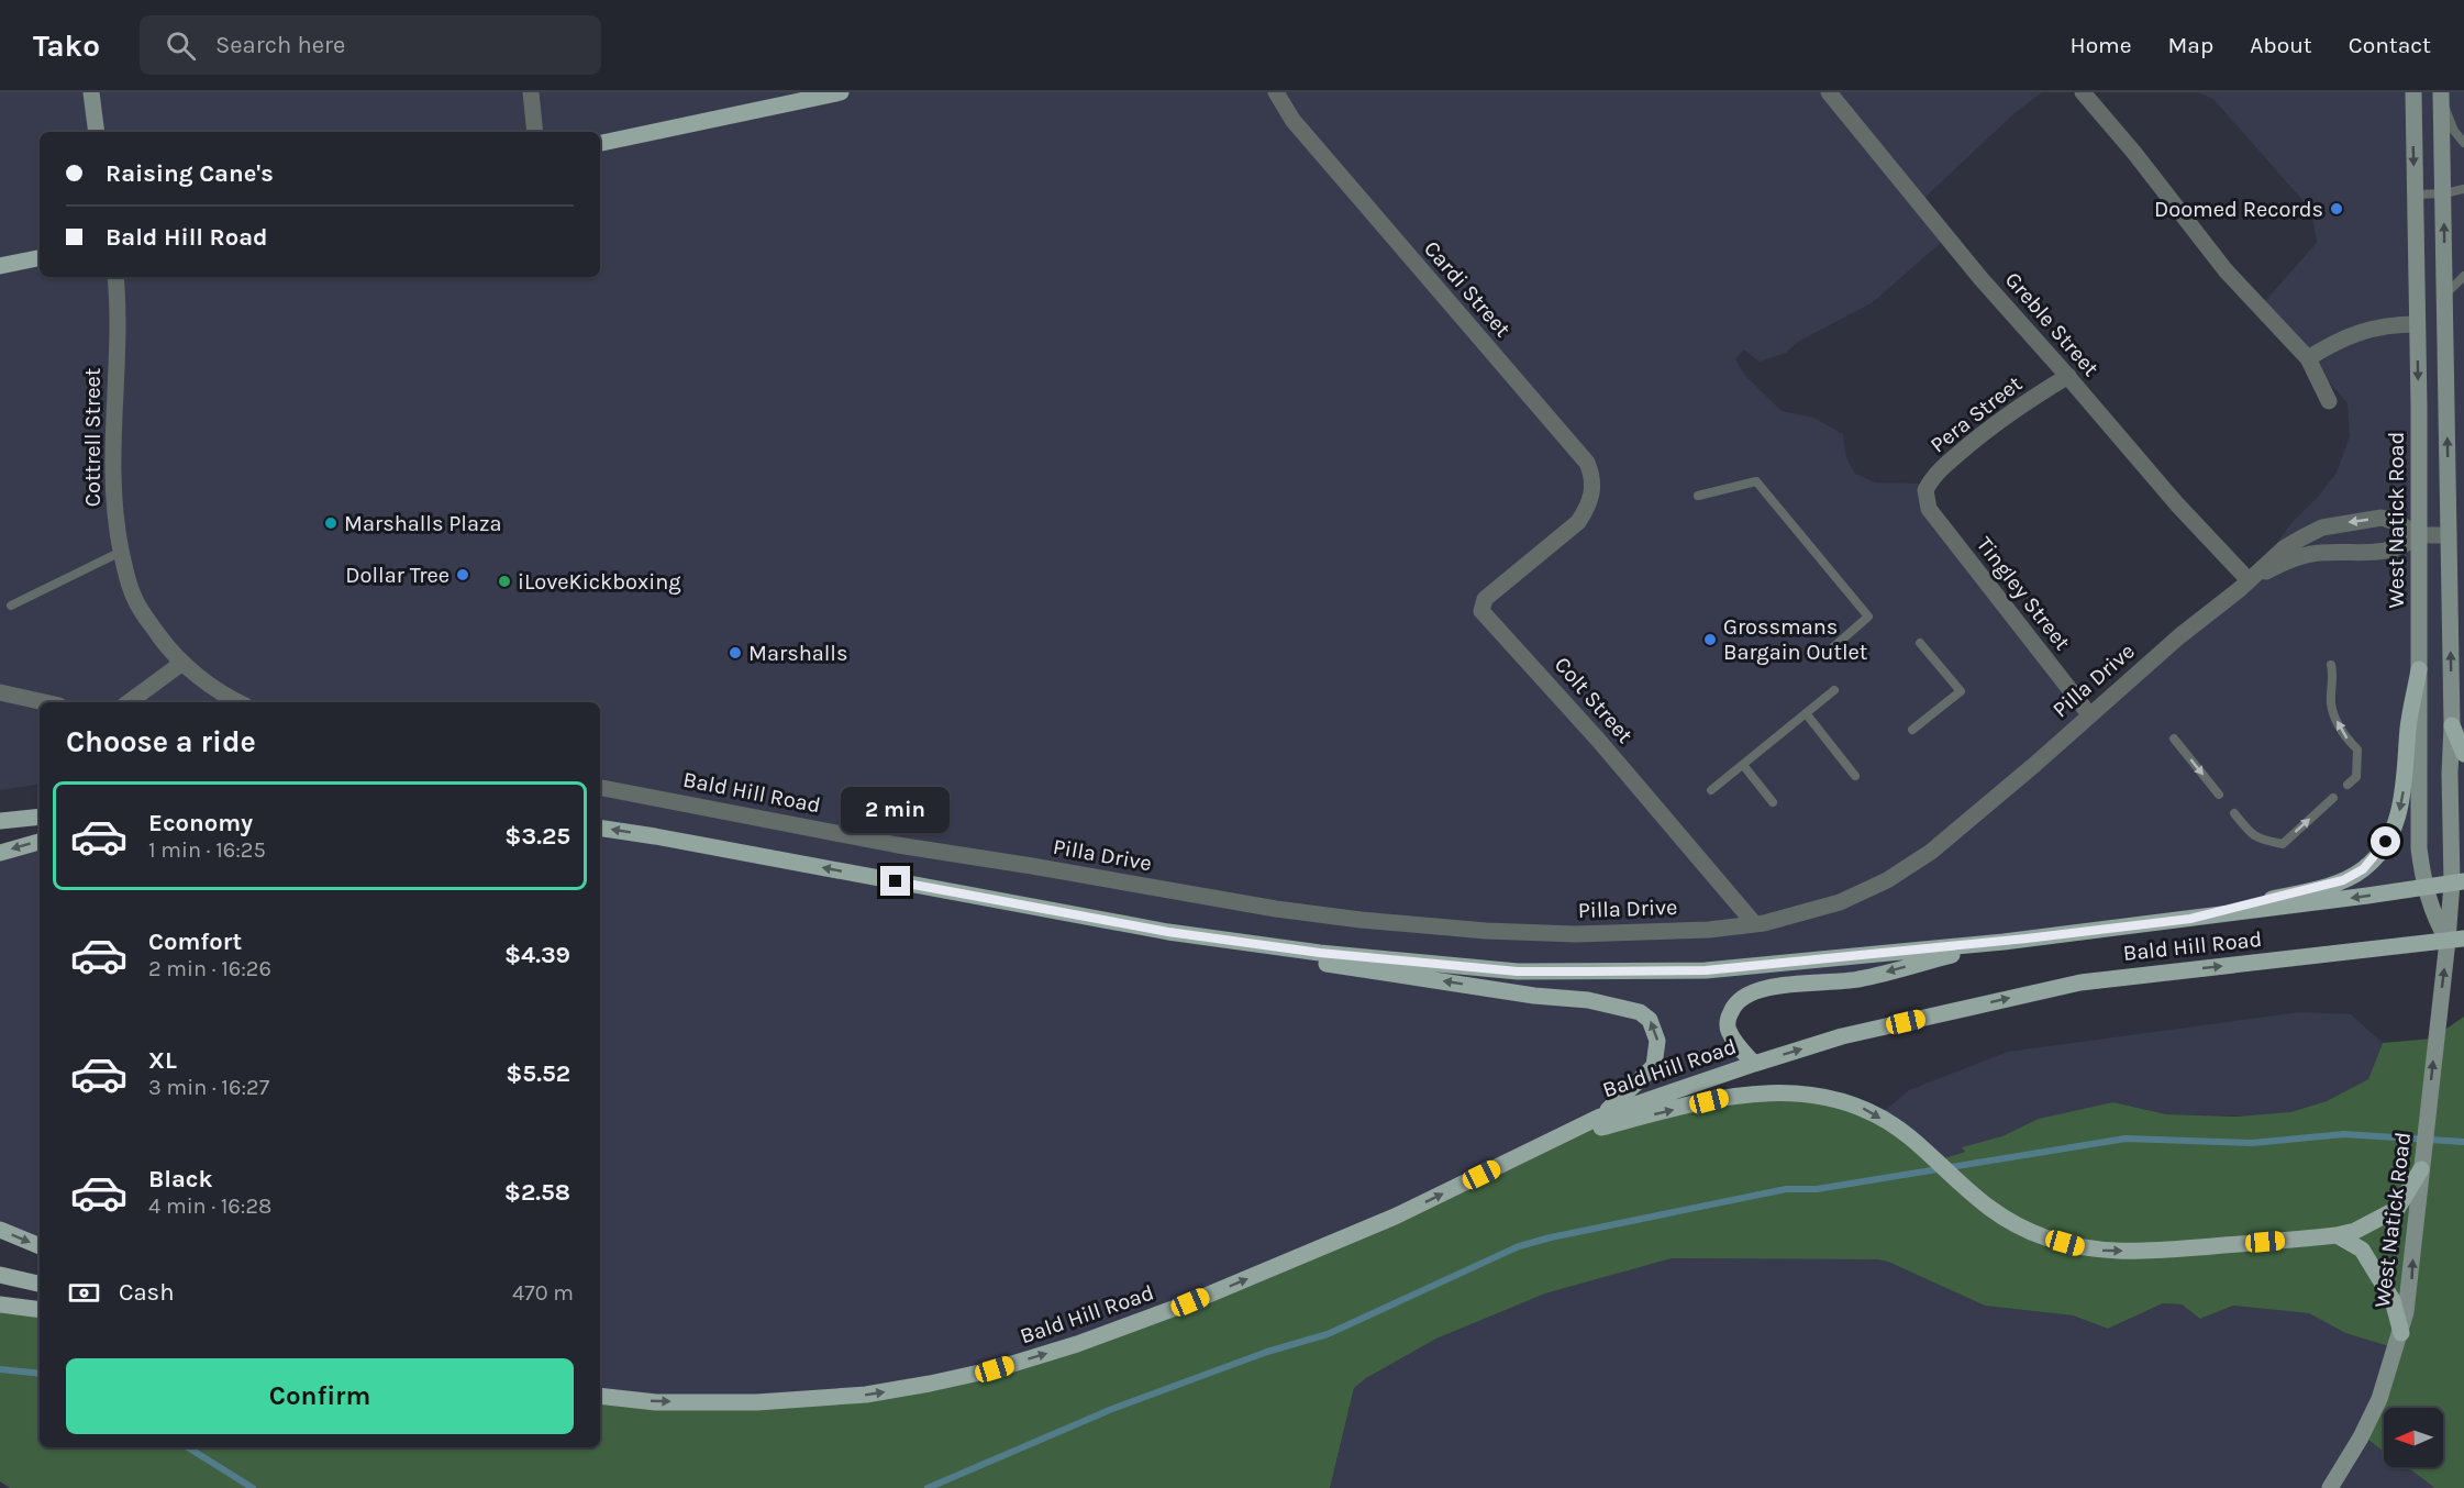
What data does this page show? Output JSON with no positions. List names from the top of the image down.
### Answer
{
  "streets": {
    "main road": ["West Natick Road", "Bald Hill Road"],
    "street": [
      "Cardi Street",
      "Greble Street",
      "Pera Street",
      "Cottrell Street",
      "Tingley Street",
      "Pilla Drive",
      "Colt Street"
    ]
  },
  "crossings": [
    ["Cardi Street", "Colt Street"],
    ["Greble Street", "Pera Street"],
    ["Greble Street", "Pilla Drive"],
    ["Pera Street", "Tingley Street"],
    ["West Natick Road", "Pilla Drive"],
    ["West Natick Road", "Bald Hill Road"],
    ["Tingley Street", "Pilla Drive"],
    ["Pilla Drive", "Colt Street"],
    ["Pilla Drive", "Bald Hill Road"]
  ],
  "places": [
    "Doomed Records",
    "Marshalls Plaza",
    "Dollar Tree",
    "iLoveKickboxing",
    "Grossmans Bargain Outlet",
    "Marshalls"
  ],
  "north": "left",
  "page": {
    "header": "Tako",
    "search": "Search here",
    "nav": [
      "Home",
      "Map",
      "About",
      "Contact"
    ],
    "banner": ["Raising Cane's", "Bald Hill Road"],
    "heading": "Choose a ride",
    "list": [
      {
        "name": "Economy",
        "note": "1 min · 16:25",
        "value": "$3.25"
      },
      {
        "name": "Comfort",
        "note": "2 min · 16:26",
        "value": "$4.39"
      },
      {
        "name": "XL",
        "note": "3 min · 16:27",
        "value": "$5.52"
      },
      {
        "name": "Black",
        "note": "4 min · 16:28",
        "value": "$2.58"
      }
    ],
    "bubble": "2 min",
    "pay": ["Cash", "470 m"],
    "buttons": "Confirm"
  }
}
